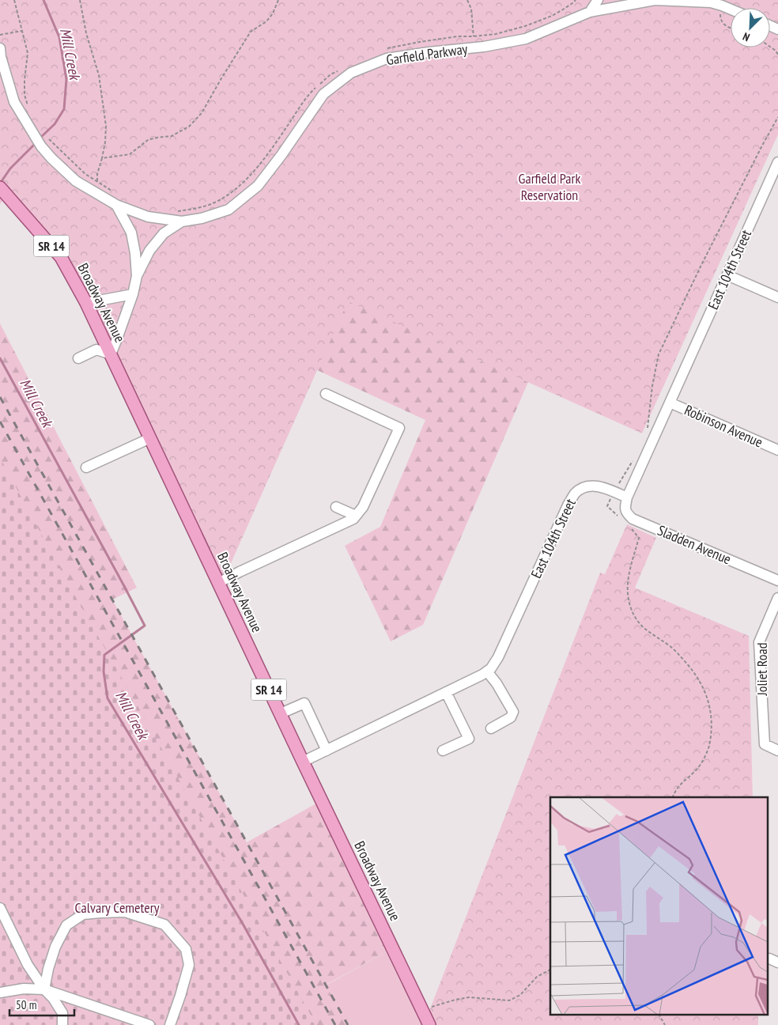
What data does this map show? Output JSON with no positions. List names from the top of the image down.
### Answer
{
  "streets": {
    "main road": ["SR 14", "Broadway Avenue"],
    "street": [
      "Garfield Parkway",
      "East 104th Street",
      "Robinson Avenue",
      "Sladden Avenue",
      "Joliet Road"
    ]
  },
  "crossings": [
    ["Garfield Parkway", "Broadway Avenue"],
    ["East 104th Street", "Broadway Avenue"],
    ["East 104th Street", "Robinson Avenue"],
    ["East 104th Street", "Sladden Avenue"]
  ],
  "water": ["Mill Creek"],
  "parks": ["Garfield Park Reservation", "Calvary Cemetery"],
  "scale_bar": "50 m",
  "north": "bottom left"
}
